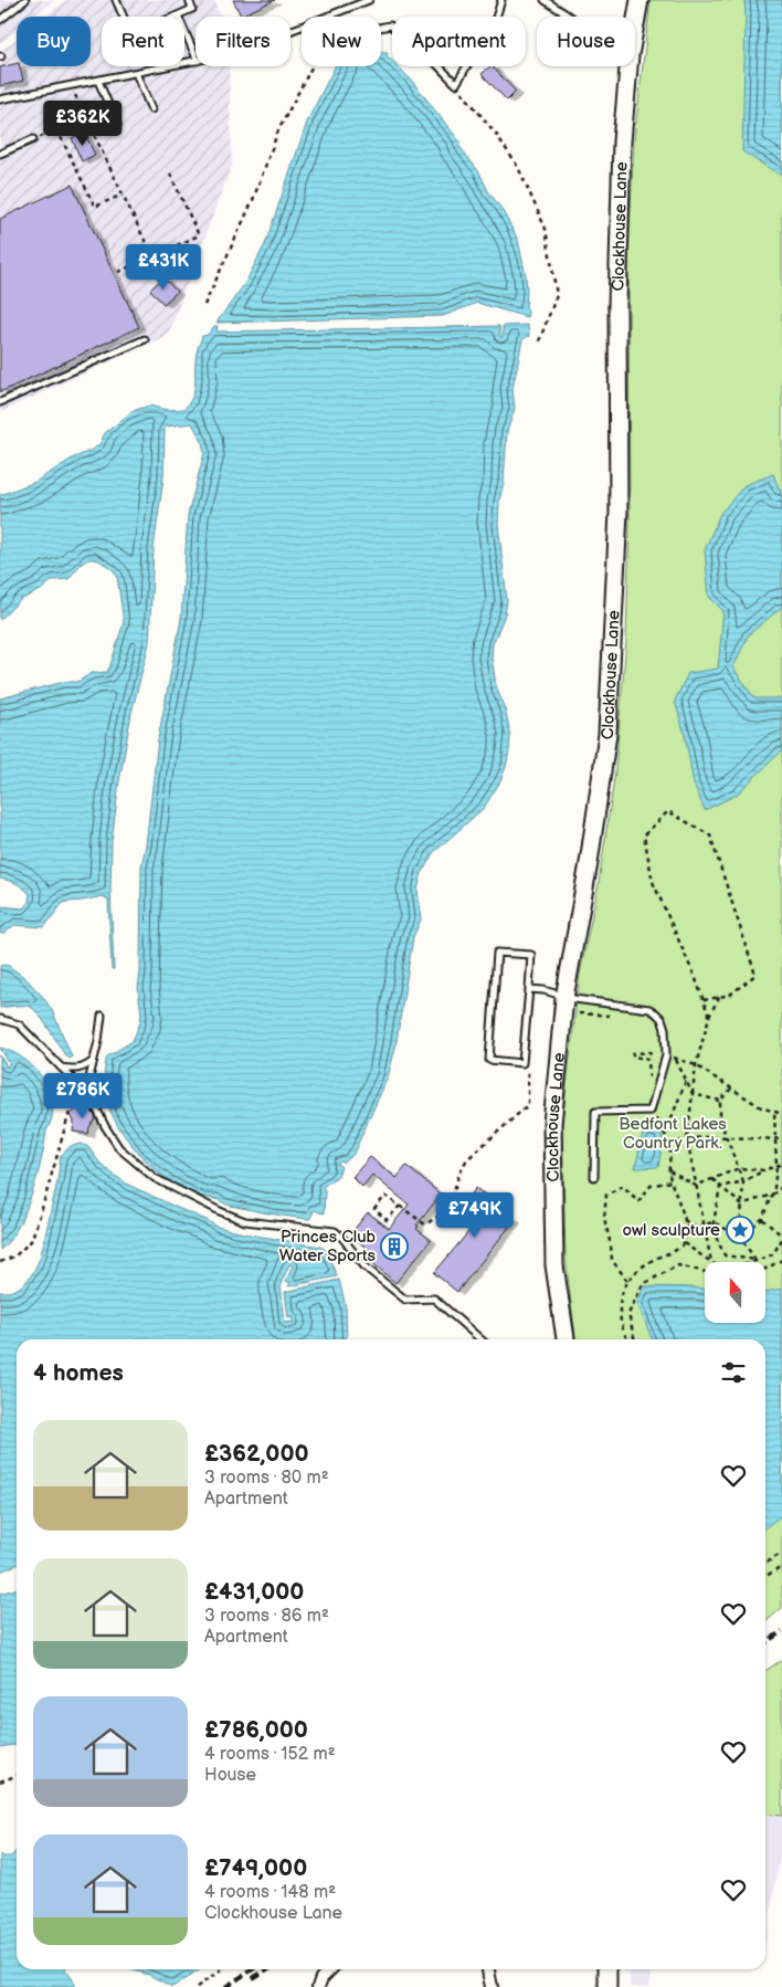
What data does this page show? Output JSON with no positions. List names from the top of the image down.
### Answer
{
  "streets": {
    "main road": ["Clockhouse Lane"]
  },
  "parks": ["Bedfont Lakes Country Park."],
  "places": {
    "place": ["owl sculpture"],
    "building": ["Princes Club Water Sports"]
  },
  "north": "top",
  "page": {
    "chip": [
      "Buy",
      "Rent",
      "Filters",
      "New",
      "Apartment",
      "House"
    ],
    "price": [
      "£362K",
      "£431K",
      "£786K",
      "£749K"
    ],
    "heading": "4 homes",
    "list": [
      {
        "name": "£362,000",
        "note": "3 rooms · 80 m² · Apartment"
      },
      {
        "name": "£431,000",
        "note": "3 rooms · 86 m² · Apartment"
      },
      {
        "name": "£786,000",
        "note": "4 rooms · 152 m² · House"
      },
      {
        "name": "£749,000",
        "note": "4 rooms · 148 m² · Clockhouse Lane"
      }
    ]
  }
}
